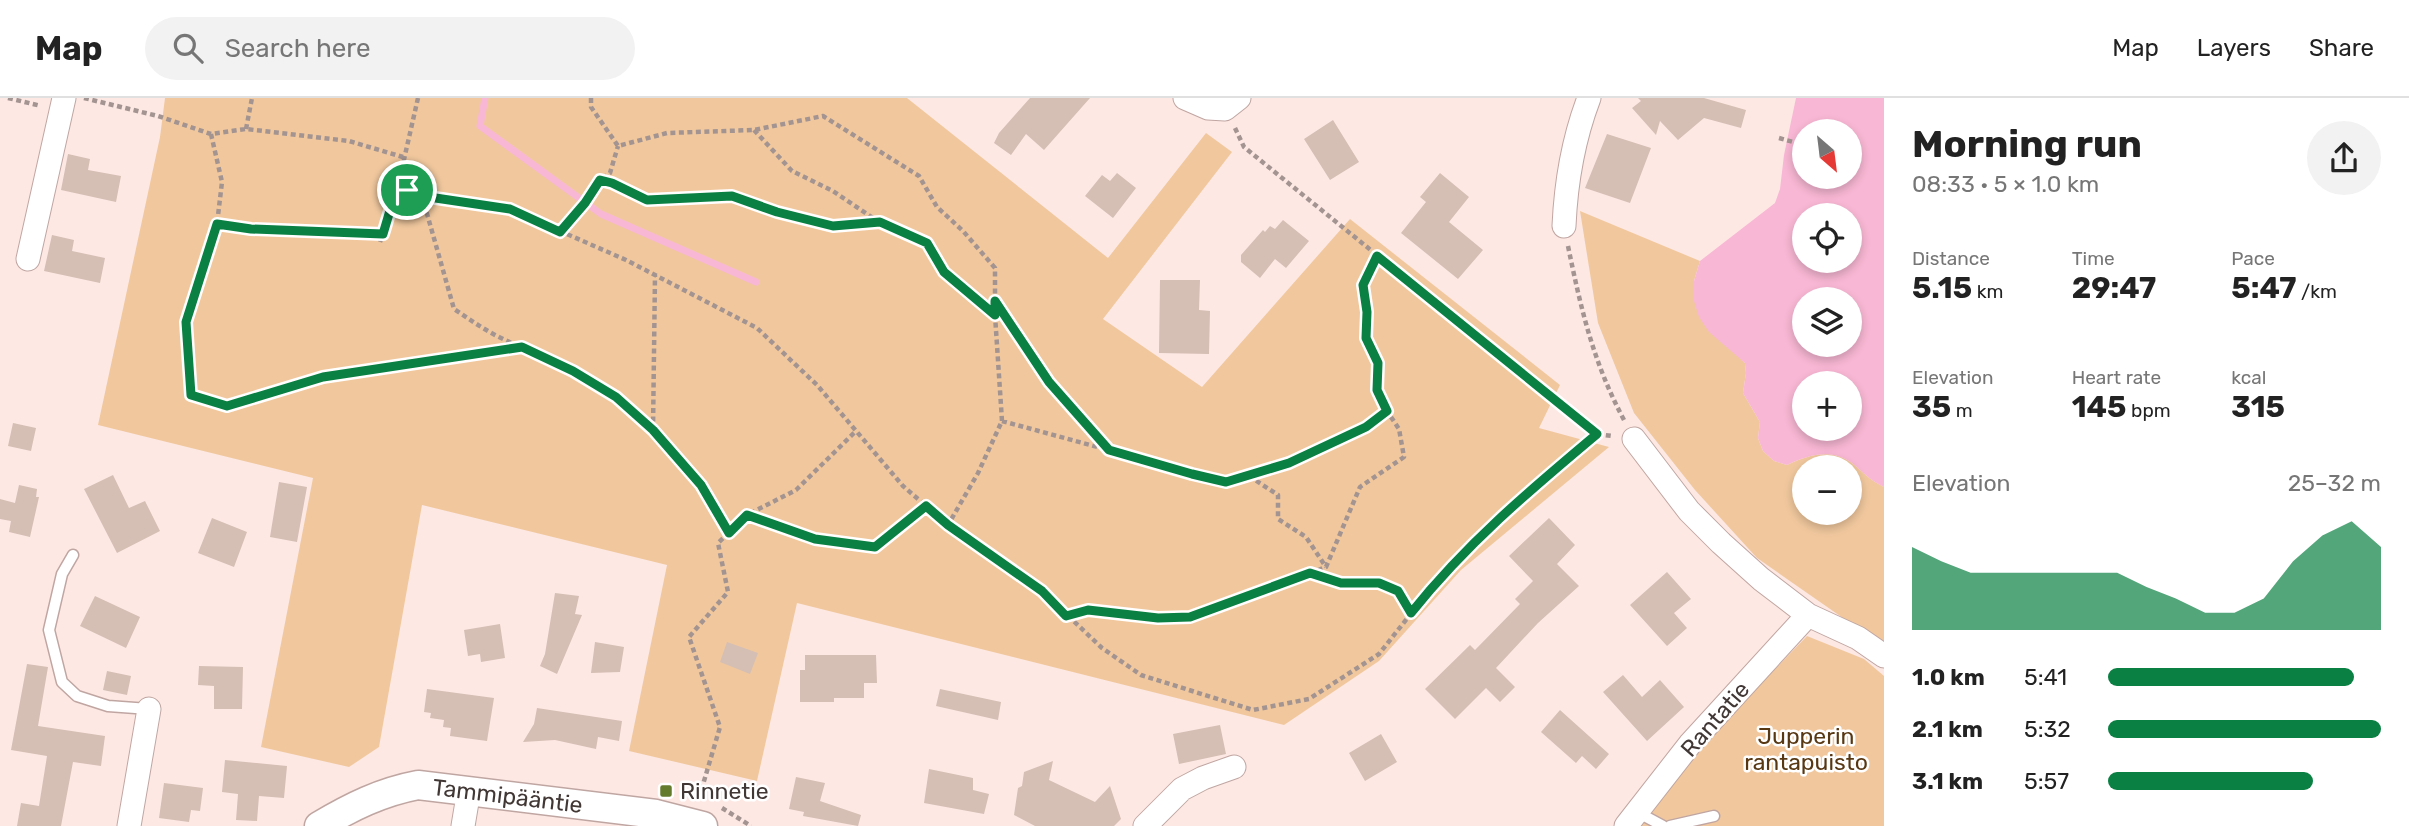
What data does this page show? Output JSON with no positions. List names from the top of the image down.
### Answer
{
  "streets": {
    "street": ["Rantatie", "Tammipääntie"]
  },
  "parks": ["Jupperin rantapuisto"],
  "places": {
    "transit": ["Rinnetie"]
  },
  "north": "bottom right",
  "page": {
    "header": "Map",
    "search": "Search here",
    "nav": ["Map", "Layers", "Share"],
    "heading": ["Morning run", "08:33 · 5 × 1.0 km"],
    "map_buttons": ["+", "−"],
    "stats": [
      ["Distance", "5.15 km"],
      ["Time", "29:47"],
      ["Pace", "5:47 /km"],
      ["Elevation", "35 m"],
      ["Heart rate", "145 bpm"],
      ["kcal", "315"]
    ],
    "chart": ["Elevation", "25–32 m"],
    "list": [
      {
        "name": "1.0 km",
        "note": "5:41"
      },
      {
        "name": "2.1 km",
        "note": "5:32"
      },
      {
        "name": "3.1 km",
        "note": "5:57"
      }
    ]
  }
}
